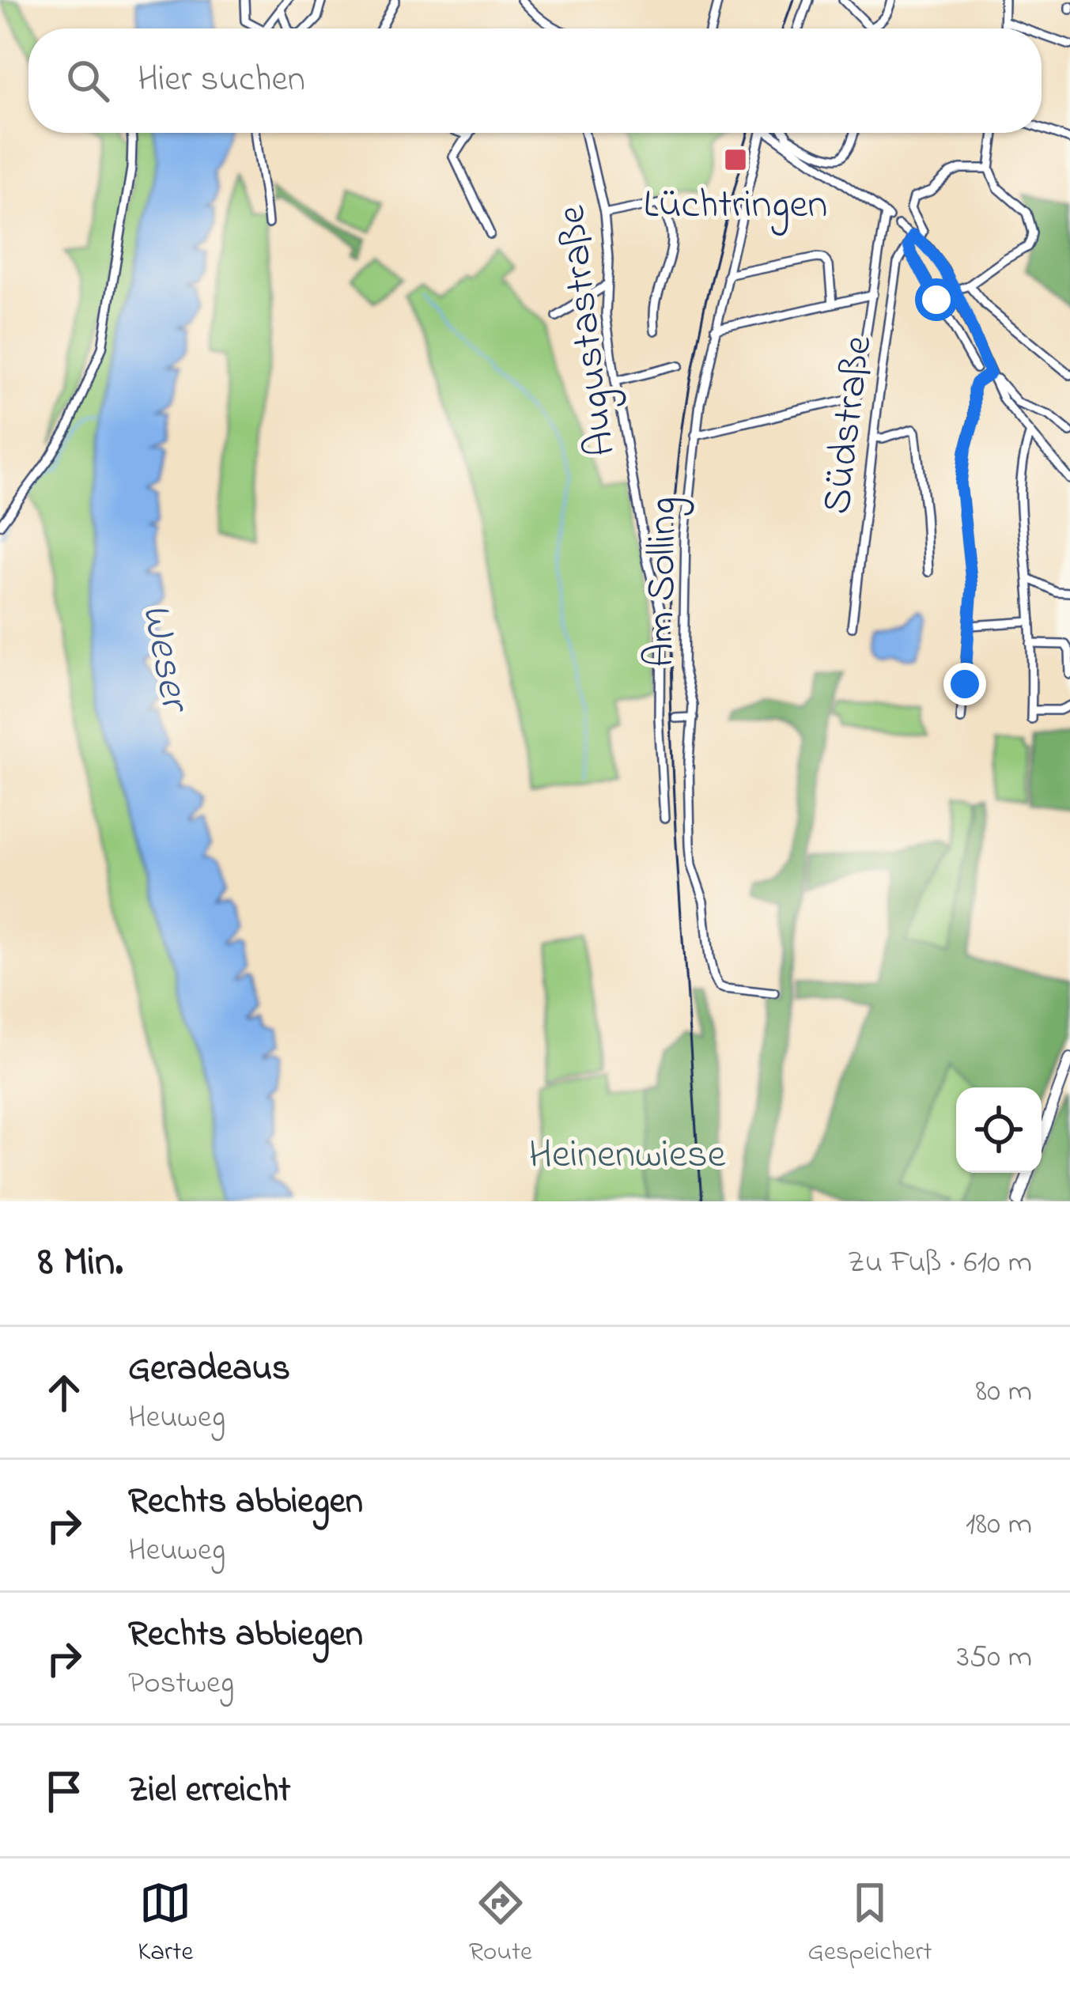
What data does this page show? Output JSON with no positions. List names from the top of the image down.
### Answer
{
  "streets": {
    "street": ["Augustastraße", "Südstraße", "Am Solling"]
  },
  "water": ["Weser"],
  "parks": ["Heinenwiese"],
  "places": {
    "transit": ["Lüchtringen"]
  },
  "page": {
    "search": "Hier suchen",
    "heading": ["8 Min.", "Zu Fuß · 610 m"],
    "list": [
      ["Geradeaus", "Heuweg", "80 m"],
      ["Rechts abbiegen", "Heuweg", "180 m"],
      ["Rechts abbiegen", "Postweg", "350 m"],
      "Ziel erreicht"
    ],
    "nav": ["Karte", "Route", "Gespeichert"]
  }
}
